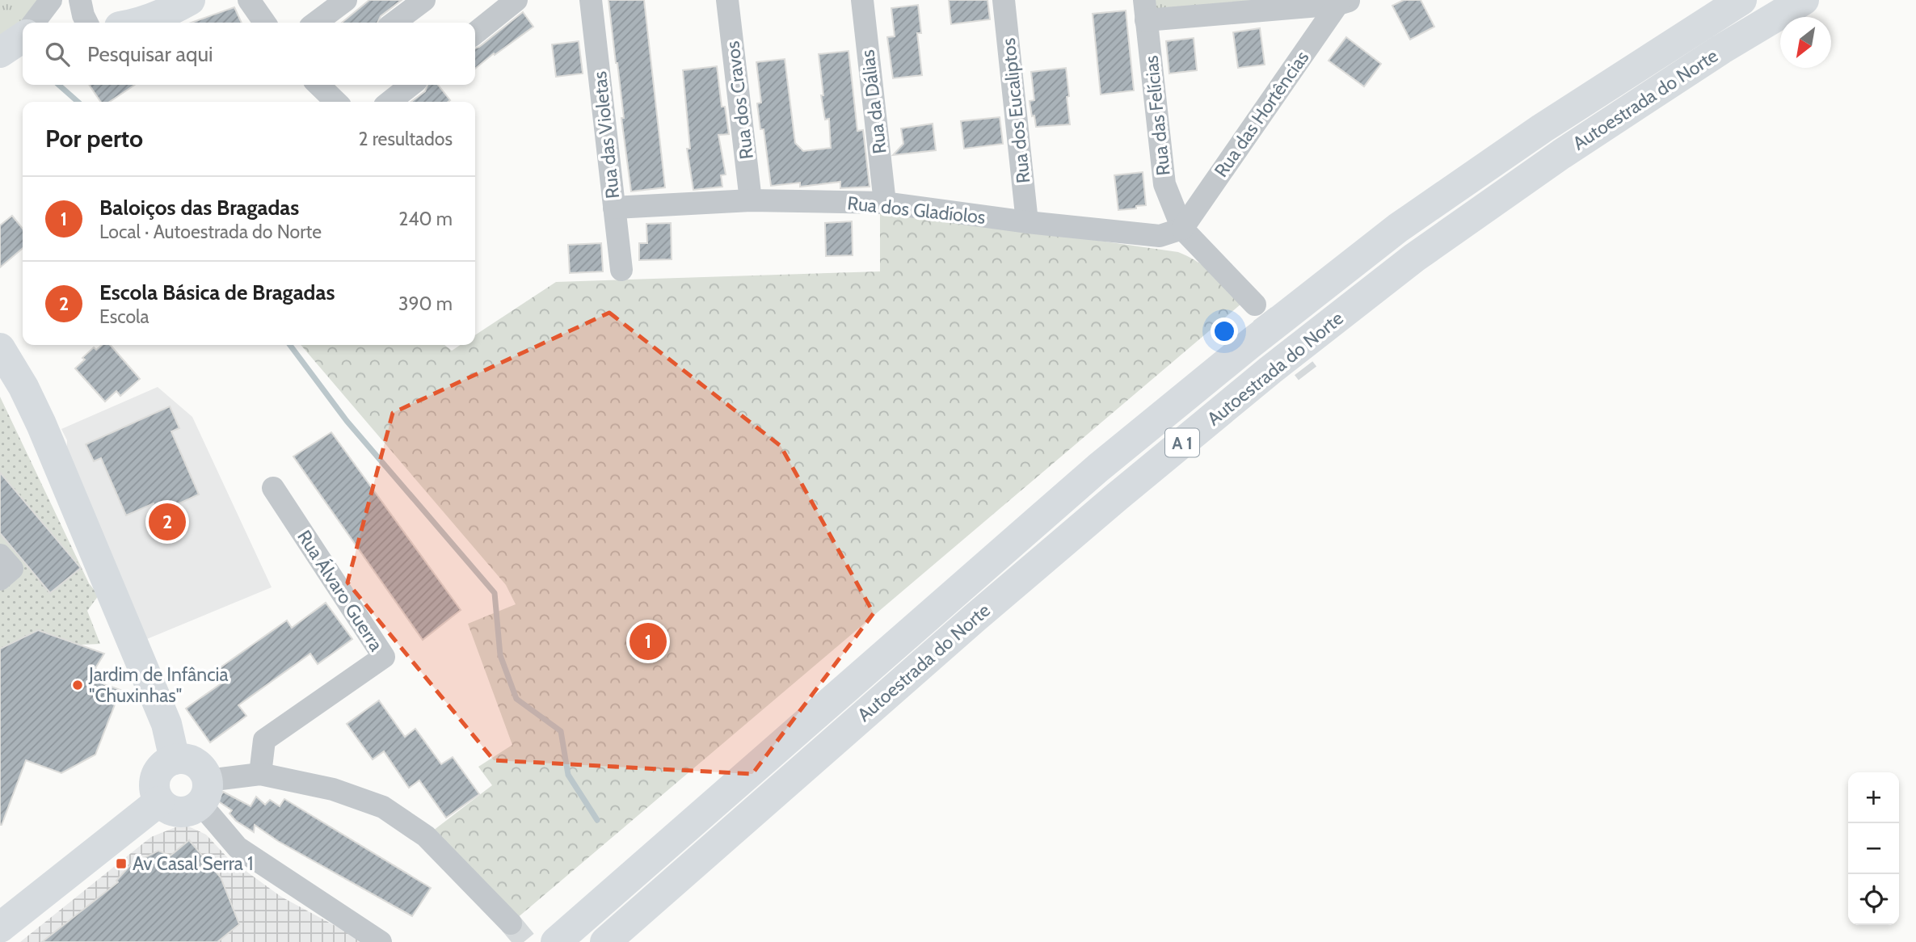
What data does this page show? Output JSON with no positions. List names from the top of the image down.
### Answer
{
  "streets": {
    "main road": ["Autoestrada do Norte", "A 1"],
    "street": [
      "Rua dos Cravos",
      "Rua da Dálias",
      "Rua dos Eucaliptos",
      "Rua das Hortências",
      "Rua das Felícias",
      "Rua das Violetas",
      "Rua dos Gladíolos",
      "Rua Álvaro Guerra"
    ]
  },
  "crossings": [
    ["Rua dos Cravos", "Rua dos Gladíolos"],
    ["Rua da Dálias", "Rua dos Gladíolos"],
    ["Rua dos Eucaliptos", "Rua dos Gladíolos"],
    ["Rua das Hortências", "Rua das Felícias"],
    ["Rua das Hortências", "Rua dos Gladíolos"],
    ["Rua das Felícias", "Rua dos Gladíolos"],
    ["Rua das Violetas", "Rua dos Gladíolos"]
  ],
  "places": {
    "other": ["Jardim de Infância \"Chuxinhas\""],
    "transit": ["Av Casal Serra 1"]
  },
  "north": "bottom left",
  "page": {
    "search": "Pesquisar aqui",
    "heading": ["Por perto", "2 resultados"],
    "list": [
      {
        "mark": "1",
        "name": "Baloiços das Bragadas",
        "note": "Local · Autoestrada do Norte",
        "value": "240 m"
      },
      {
        "mark": "2",
        "name": "Escola Básica de Bragadas",
        "note": "Escola",
        "value": "390 m"
      }
    ],
    "pins": ["2", "1"],
    "map_buttons": ["+", "−"]
  }
}
